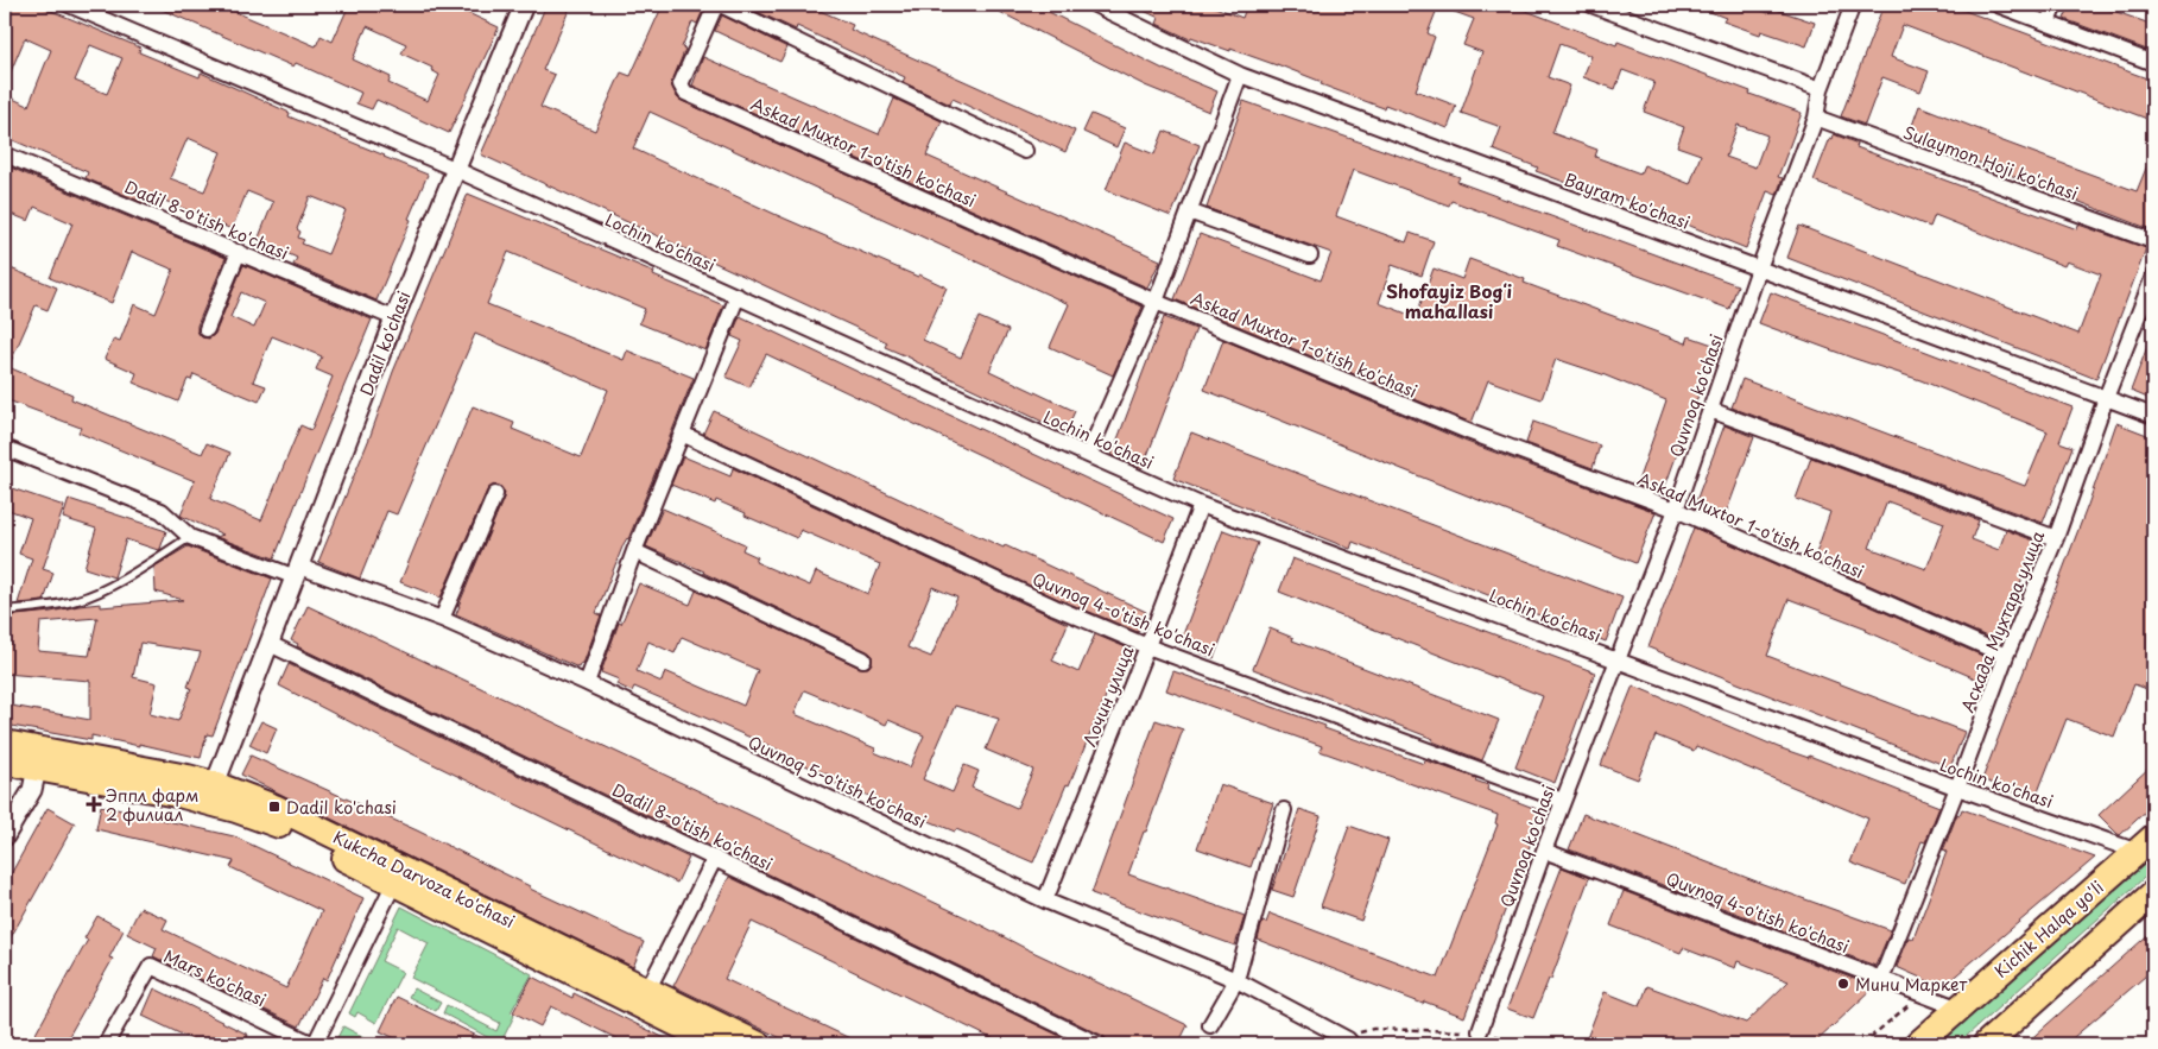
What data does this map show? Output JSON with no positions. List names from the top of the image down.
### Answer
{
  "streets": {
    "highway": ["Kichik Halqa yo'li"],
    "main road": ["Kukcha Darvoza ko'chasi"],
    "street": [
      "Askad Muxtor 1-o'tish ko'chasi",
      "Sulaymon Hoji ko'chasi",
      "Bayram ko'chasi",
      "Dadil 8-o'tish ko'chasi",
      "Lochin ko'chasi",
      "Dadil ko'chasi",
      "Quvnoq ko'chasi",
      "Quvnoq 4-o'tish ko'chasi",
      "Аскада Мухтара улица",
      "Лочин улица",
      "Quvnoq 5-o'tish ko'chasi",
      "Mars ko'chasi"
    ]
  },
  "crossings": [
    ["Askad Muxtor 1-o'tish ko'chasi", "Quvnoq ko'chasi"],
    ["Askad Muxtor 1-o'tish ko'chasi", "Аскада Мухтара улица"],
    ["Sulaymon Hoji ko'chasi", "Quvnoq ko'chasi"],
    ["Bayram ko'chasi", "Quvnoq ko'chasi"],
    ["Bayram ko'chasi", "Аскада Мухтара улица"],
    ["Dadil 8-o'tish ko'chasi", "Dadil ko'chasi"],
    ["Lochin ko'chasi", "Dadil ko'chasi"],
    ["Lochin ko'chasi", "Quvnoq ko'chasi"],
    ["Lochin ko'chasi", "Аскада Мухтара улица"],
    ["Lochin ko'chasi", "Лочин улица"],
    ["Lochin ko'chasi", "Kichik Halqa yo'li"],
    ["Dadil ko'chasi", "Quvnoq 5-o'tish ko'chasi"],
    ["Dadil ko'chasi", "Kukcha Darvoza ko'chasi"],
    ["Quvnoq ko'chasi", "Quvnoq 4-o'tish ko'chasi"],
    ["Quvnoq 4-o'tish ko'chasi", "Аскада Мухтара улица"],
    ["Quvnoq 4-o'tish ko'chasi", "Лочин улица"],
    ["Quvnoq 4-o'tish ko'chasi", "Kichik Halqa yo'li"],
    ["Лочин улица", "Quvnoq 5-o'tish ko'chasi"],
    ["Kukcha Darvoza ko'chasi", "Mars ko'chasi"]
  ],
  "districts": ["Shofayiz Bogʻi mahallasi"],
  "places": {
    "health": ["Эппл фарм 2 филиал"],
    "transit": ["Dadil ko'chasi"],
    "other": ["Мини Маркет"]
  }
}
